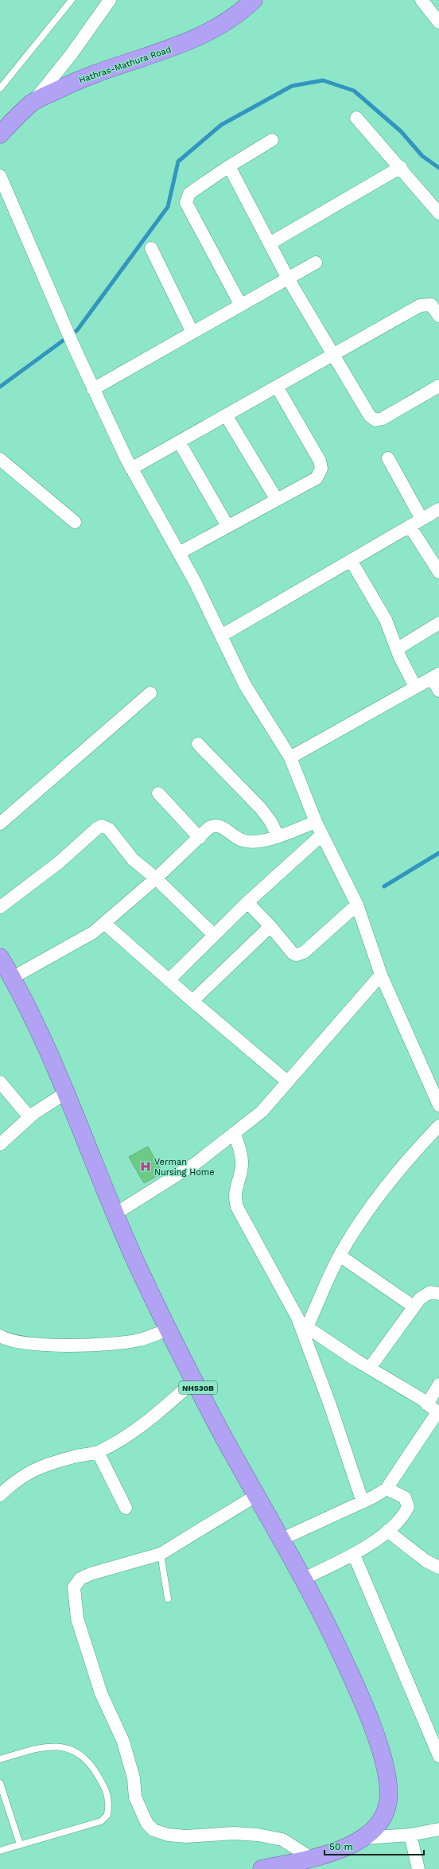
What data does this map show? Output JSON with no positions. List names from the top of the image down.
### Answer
{
  "streets": {
    "highway": ["Hathras-Mathura Road", "NH530B"]
  },
  "places": {
    "hospital": ["Verman Nursing Home"]
  },
  "scale_bar": "50 m"
}
